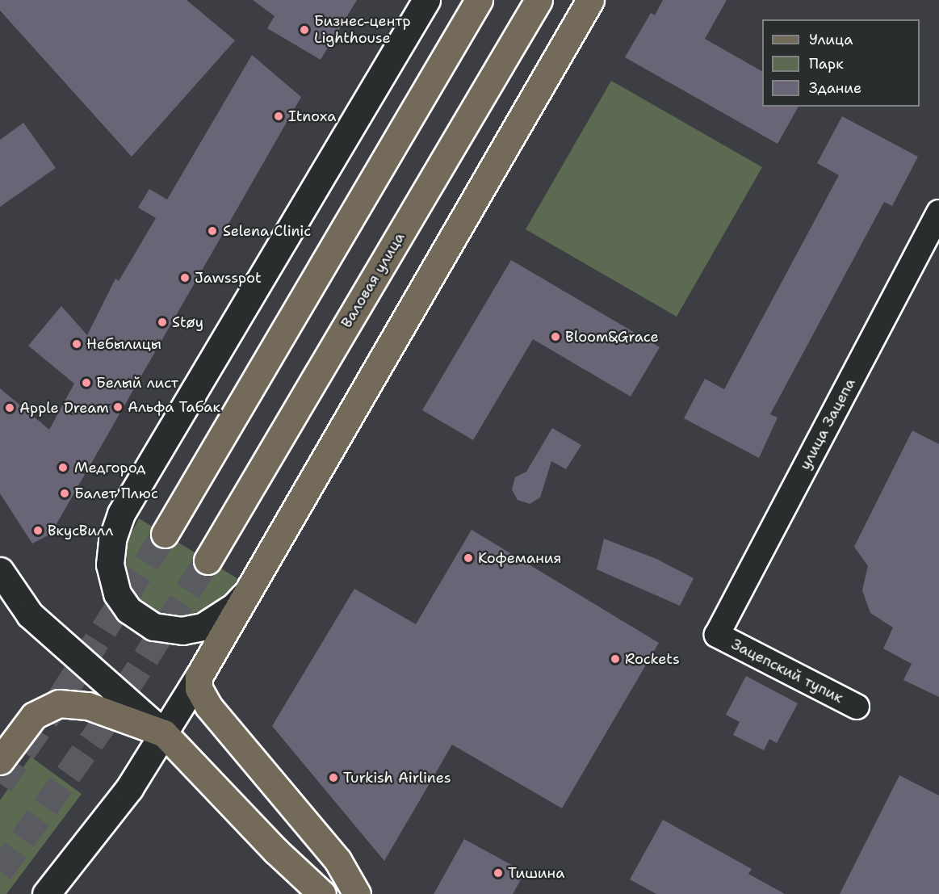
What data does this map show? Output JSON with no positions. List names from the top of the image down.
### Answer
{
  "streets": {
    "main road": ["Валовая улица"],
    "street": ["улица Зацепа", "Зацепский тупик"]
  },
  "crossings": [
    ["улица Зацепа", "Зацепский тупик"]
  ],
  "places": [
    "Бизнес-центр Lighthouse",
    "Itnoxa",
    "Selena Clinic",
    "Jawsspot",
    "Støy",
    "Bloom&Grace",
    "Небылицы",
    "Белый лист",
    "Альфа Табак",
    "Apple Dream",
    "Медгород",
    "Балет Плюс",
    "ВкусВилл",
    "Кофемания",
    "Rockets",
    "Turkish Airlines",
    "Тишина"
  ],
  "legend": ["Улица", "Парк", "Здание"]
}
